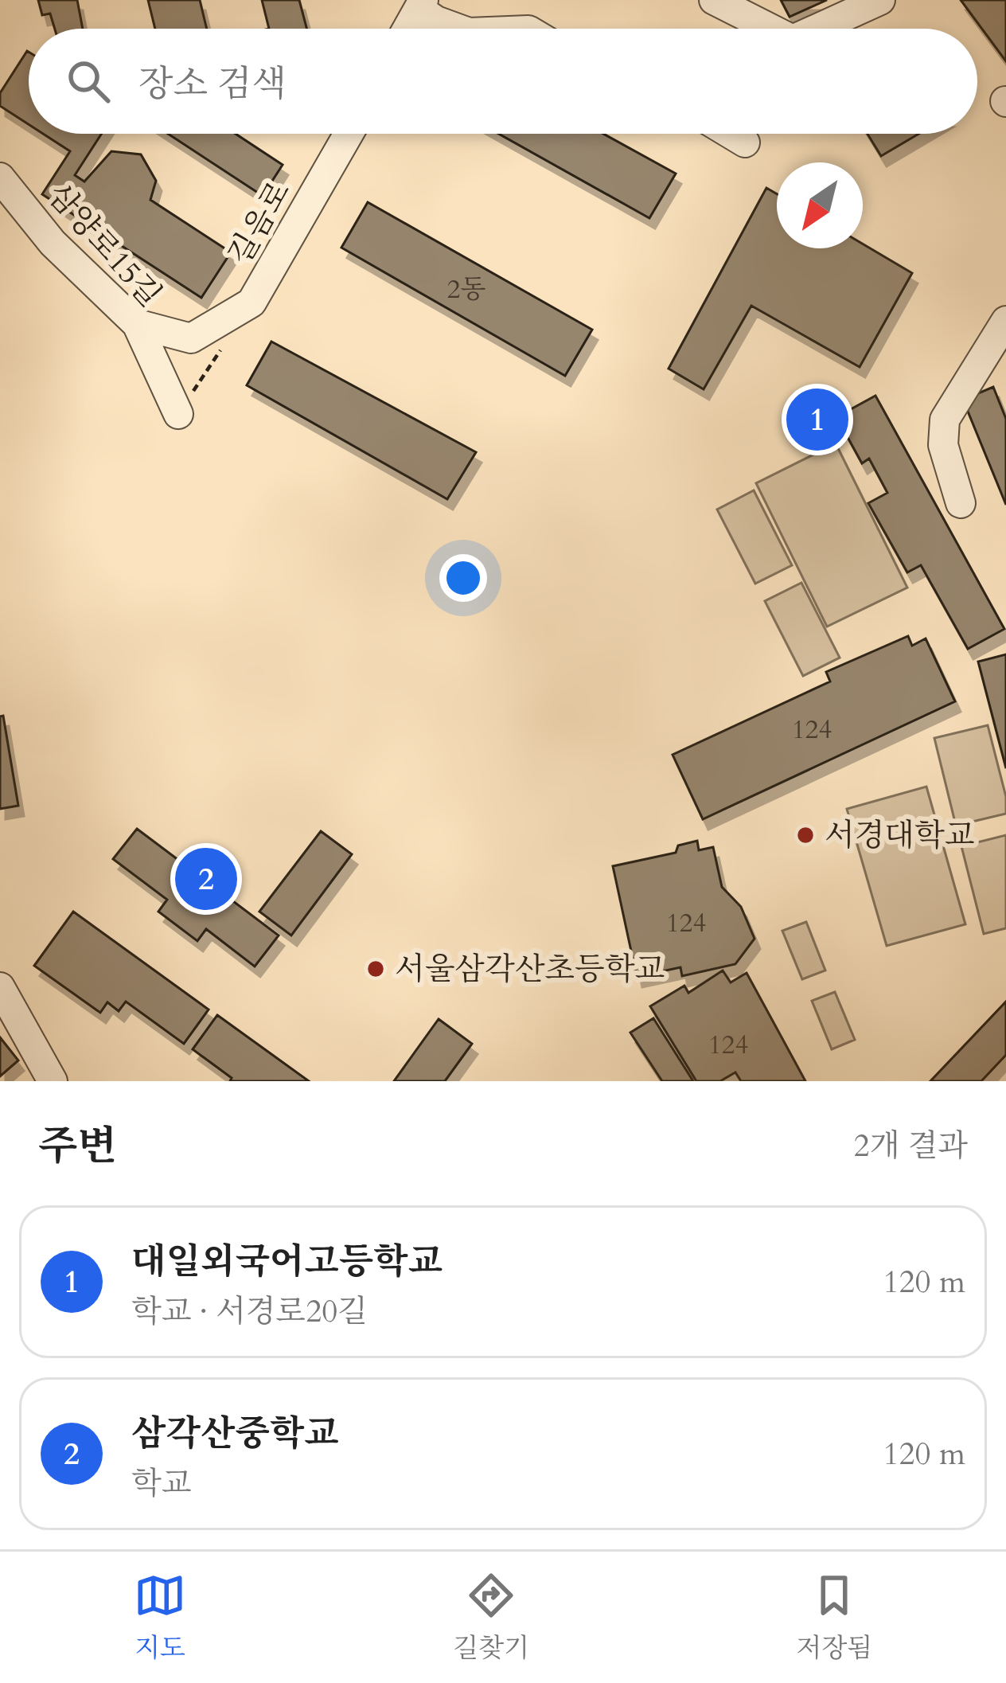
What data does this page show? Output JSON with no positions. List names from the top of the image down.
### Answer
{
  "streets": {
    "street": ["길음로", "삼양로15길"]
  },
  "crossings": [
    ["길음로", "삼양로15길"]
  ],
  "places": ["서경대학교", "서울삼각산초등학교"],
  "house_numbers": [
    "2동",
    "124",
    "124",
    "124"
  ],
  "north": "bottom left",
  "page": {
    "search": "장소 검색",
    "pins": ["1", "2"],
    "heading": ["주변", "2개 결과"],
    "list": [
      {
        "mark": "1",
        "name": "대일외국어고등학교",
        "note": "학교 · 서경로20길",
        "value": "120 m"
      },
      {
        "mark": "2",
        "name": "삼각산중학교",
        "note": "학교",
        "value": "120 m"
      }
    ],
    "nav": ["지도", "길찾기", "저장됨"]
  }
}
